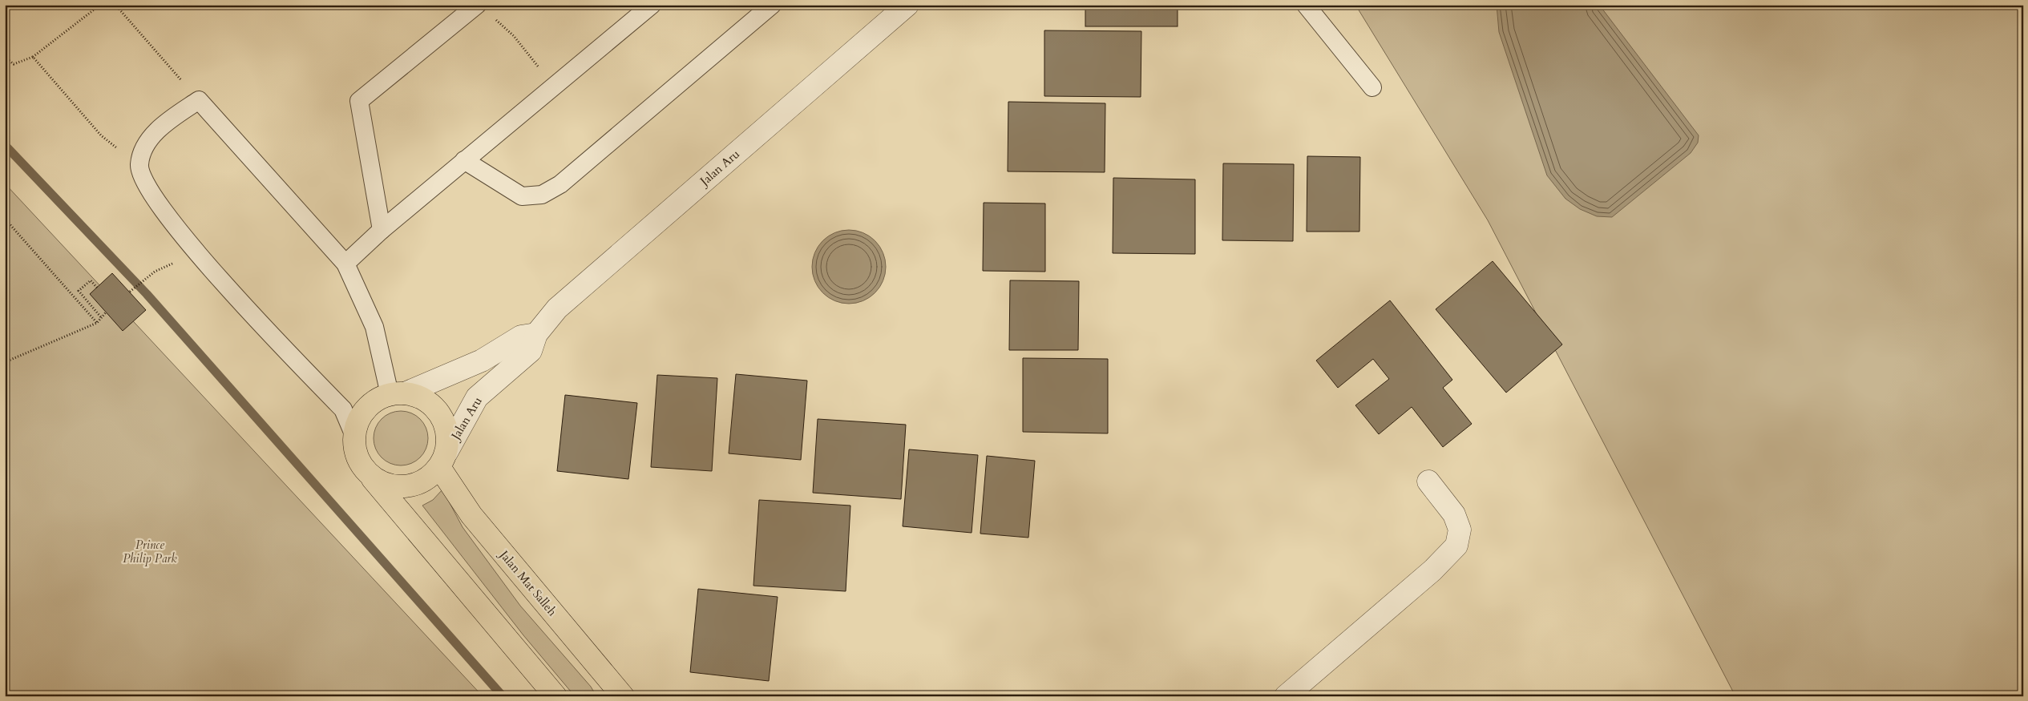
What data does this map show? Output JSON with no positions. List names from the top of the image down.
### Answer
{
  "streets": {
    "main road": ["Jalan Mat Salleh"],
    "street": ["Jalan Aru"]
  },
  "crossings": [
    ["Jalan Aru", "Jalan Mat Salleh"]
  ],
  "parks": ["Prince Philip Park"]
}
